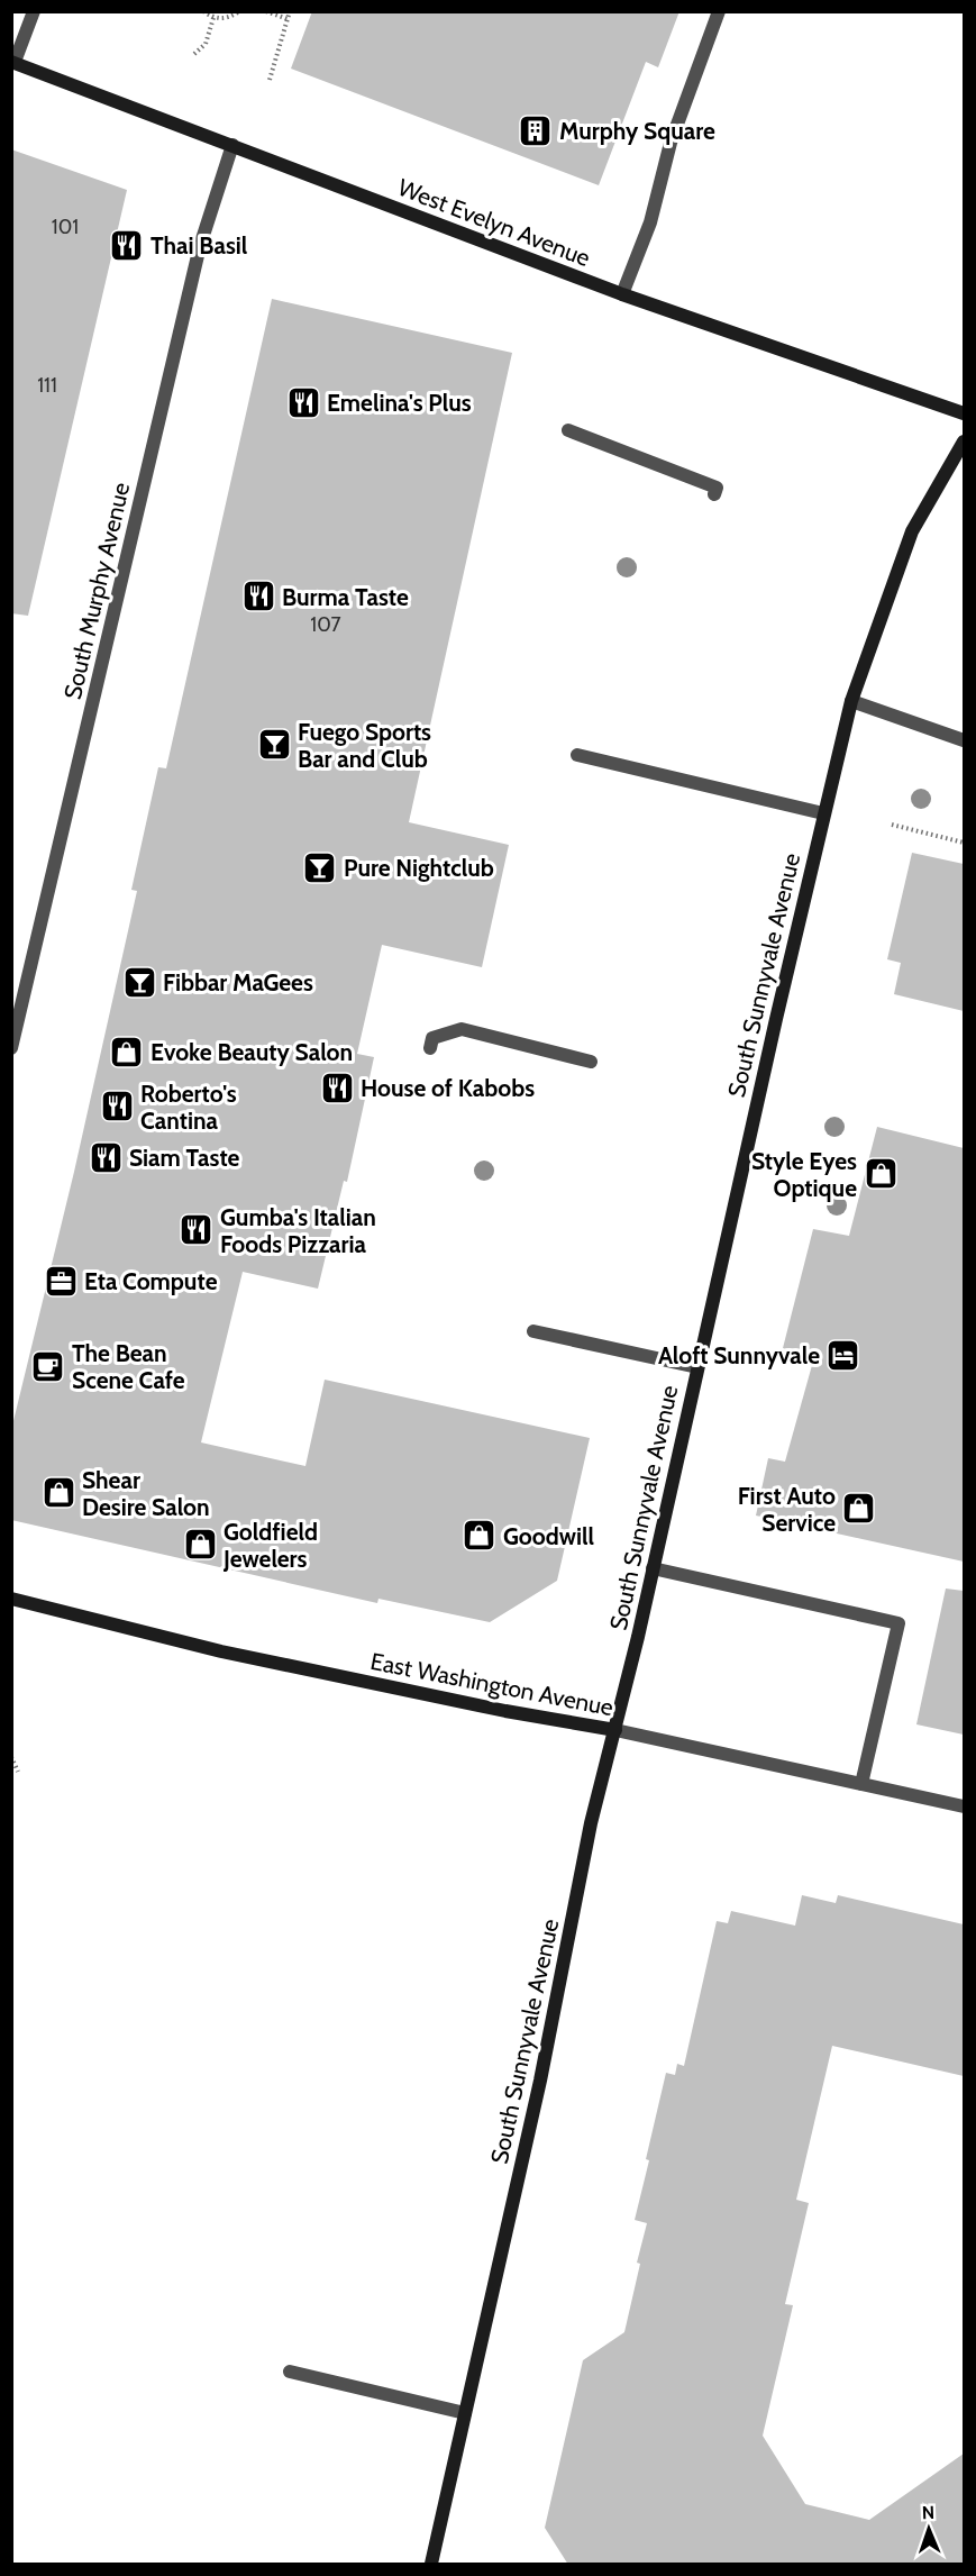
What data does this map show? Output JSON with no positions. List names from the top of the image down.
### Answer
{
  "streets": {
    "main road": ["West Evelyn Avenue", "South Sunnyvale Avenue", "East Washington Avenue"],
    "street": ["South Murphy Avenue"]
  },
  "crossings": [
    ["West Evelyn Avenue", "South Murphy Avenue"],
    ["South Sunnyvale Avenue", "East Washington Avenue"]
  ],
  "places": {
    "building": ["Murphy Square"],
    "restaurant": [
      "Thai Basil",
      "Emelina's Plus",
      "Burma Taste",
      "House of Kabobs",
      "Roberto's Cantina",
      "Siam Taste",
      "Gumba's Italian Foods Pizzaria"
    ],
    "bar": ["Fuego Sports Bar and Club", "Pure Nightclub", "Fibbar MaGees"],
    "shop": [
      "Evoke Beauty Salon",
      "Style Eyes Optique",
      "Shear Desire Salon",
      "First Auto Service",
      "Goodwill",
      "Goldfield Jewelers"
    ],
    "office": ["Eta Compute"],
    "hotel": ["Aloft Sunnyvale"],
    "cafe": ["The Bean Scene Cafe"]
  },
  "house_numbers": ["101", "111", "107"],
  "north": "top"
}
